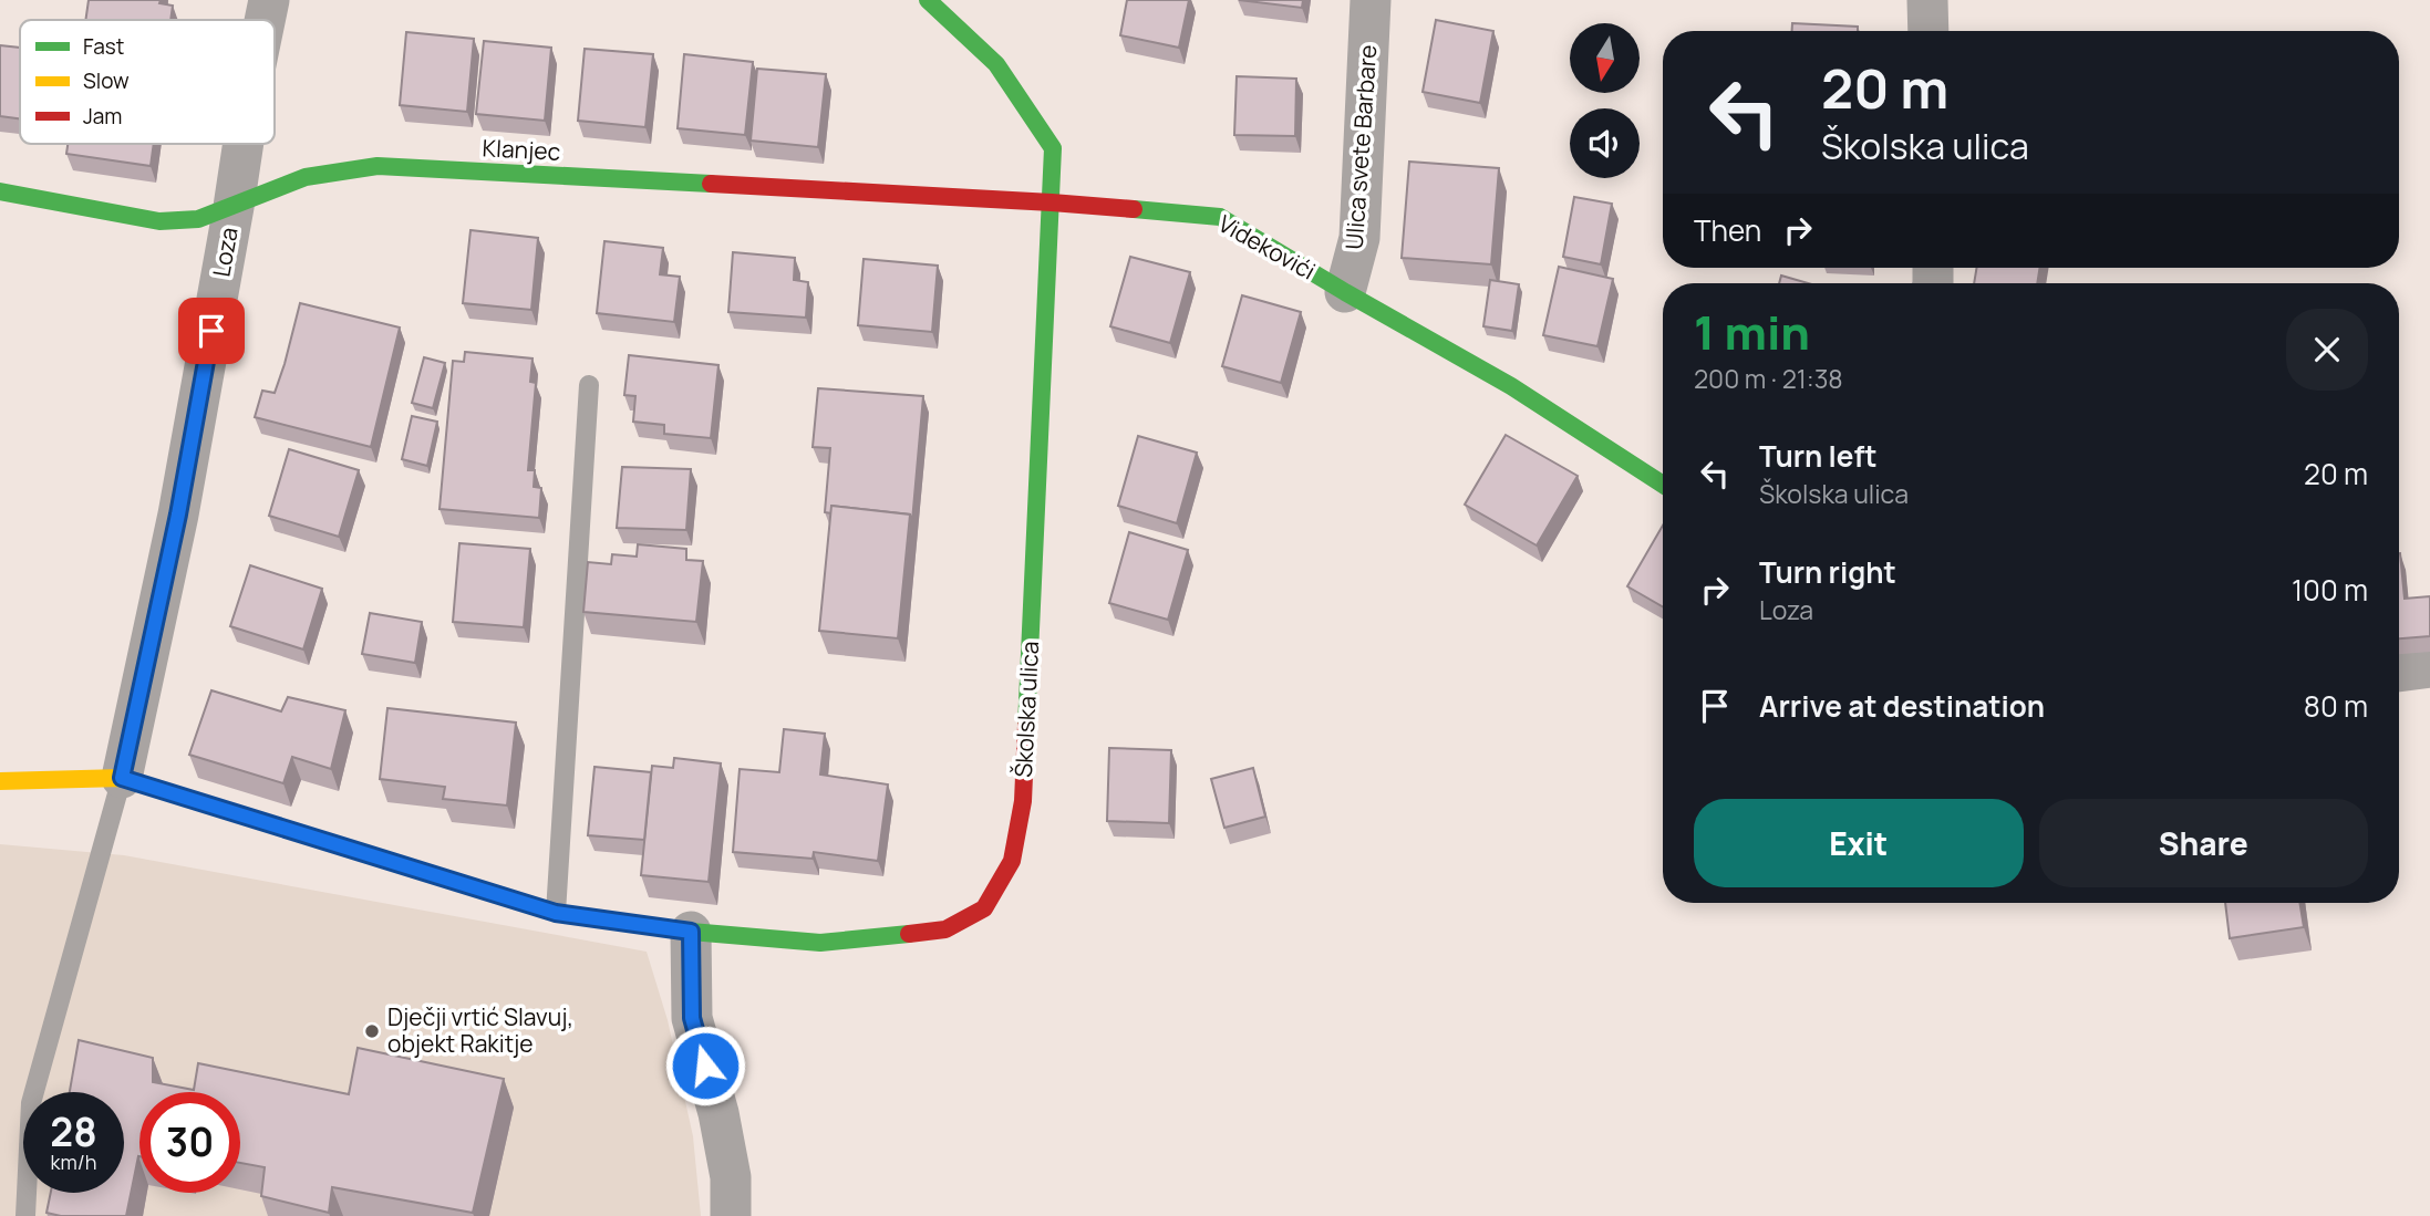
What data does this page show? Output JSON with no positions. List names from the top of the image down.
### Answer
{
  "streets": {
    "street": [
      "Ulica svete Barbare",
      "Klanjec",
      "Videkovići",
      "Loza",
      "Školska ulica"
    ]
  },
  "crossings": [
    ["Ulica svete Barbare", "Videkovići"],
    ["Klanjec", "Videkovići"],
    ["Klanjec", "Loza"],
    ["Klanjec", "Školska ulica"],
    ["Videkovići", "Školska ulica"],
    ["Loza", "Školska ulica"]
  ],
  "places": ["Dječji vrtić Slavuj, objekt Rakitje"],
  "legend": ["Fast", "Slow", "Jam"],
  "north": "bottom",
  "page": {
    "turn": ["20 m", "Školska ulica"],
    "then": "Then",
    "heading": ["1 min", "200 m · 21:38"],
    "list": [
      {
        "name": "Turn left",
        "note": "Školska ulica",
        "value": "20 m"
      },
      {
        "name": "Turn right",
        "note": "Loza",
        "value": "100 m"
      },
      {
        "name": "Arrive at destination",
        "value": "80 m"
      }
    ],
    "buttons": ["Exit", "Share"],
    "speed": "28 km/h",
    "limit": "30"
  }
}
